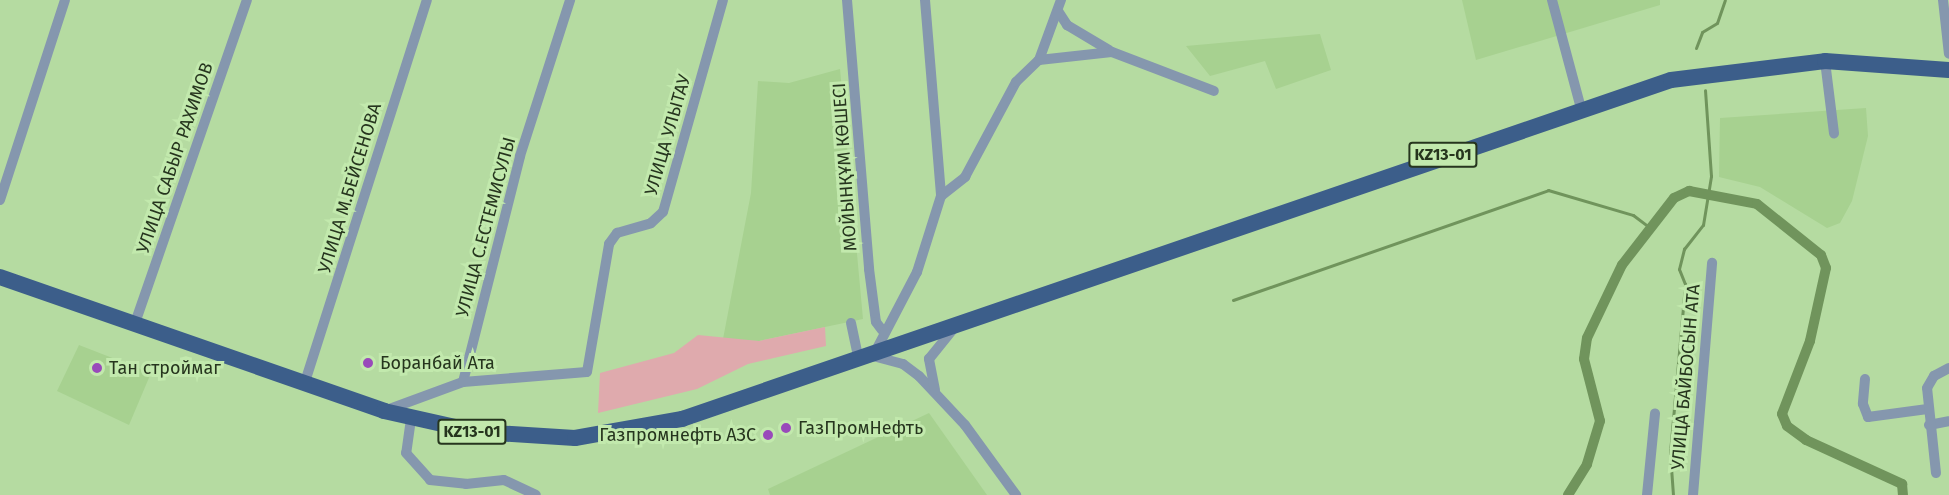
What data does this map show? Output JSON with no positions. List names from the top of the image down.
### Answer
{
  "streets": {
    "highway": ["KZ13-01"],
    "street": [
      "УЛИЦА УЛЫТАУ",
      "УЛИЦА САБЫР РАХИМОВ",
      "МОЙЫНҚҰМ КӨШЕСІ",
      "УЛИЦА М.БЕЙСЕНОВА",
      "УЛИЦА С.ЕСТЕМИСУЛЫ",
      "УЛИЦА БАЙБОСЫН АТА"
    ]
  },
  "crossings": [
    ["УЛИЦА УЛЫТАУ", "УЛИЦА С.ЕСТЕМИСУЛЫ"],
    ["KZ13-01", "УЛИЦА САБЫР РАХИМОВ"],
    ["KZ13-01", "УЛИЦА М.БЕЙСЕНОВА"]
  ],
  "places": [
    "Боранбай Ата",
    "Тан строймаг",
    "ГазПромНефть",
    "Газпромнефть АЗС"
  ]
}
